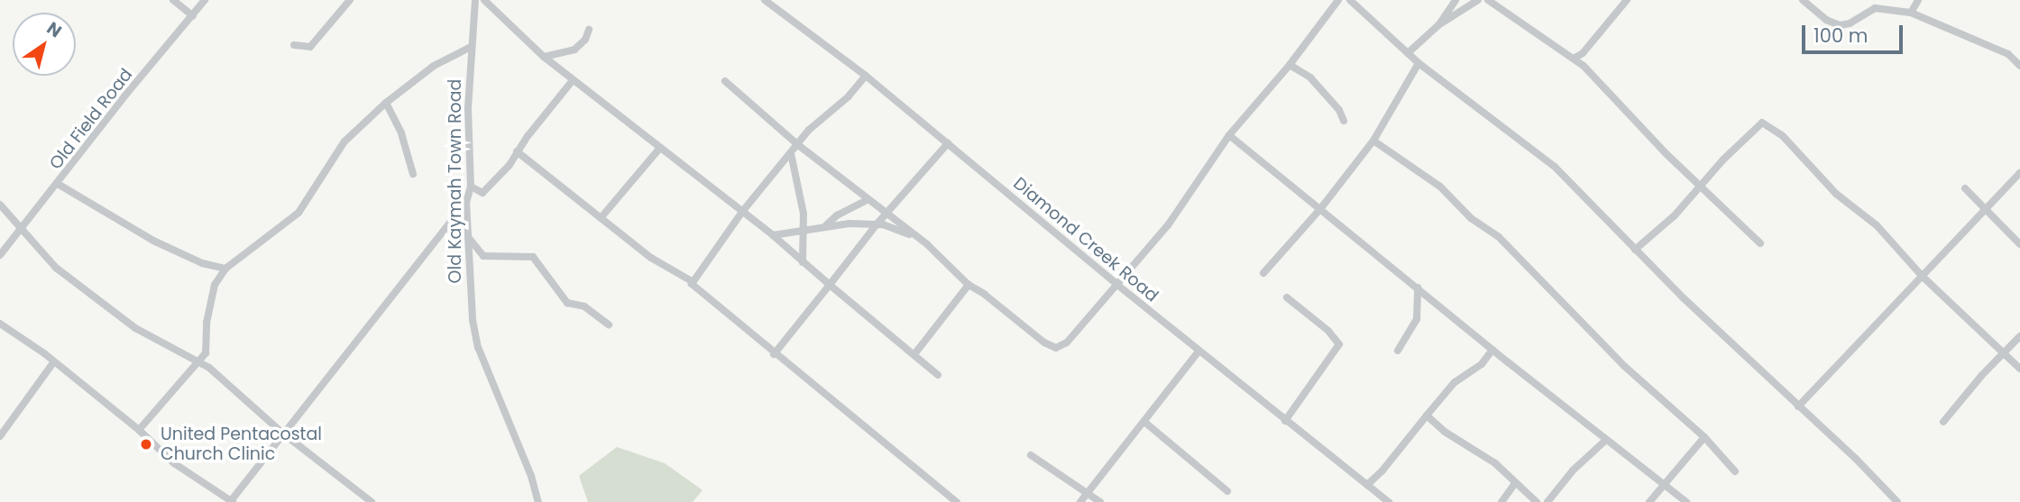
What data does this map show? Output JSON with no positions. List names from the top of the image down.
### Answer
{
  "streets": {
    "street": ["Old Field Road", "Old Kaymah Town Road", "Diamond Creek Road"]
  },
  "places": ["United Pentacostal Church Clinic"],
  "scale_bar": "100 m",
  "north": "top right"
}
